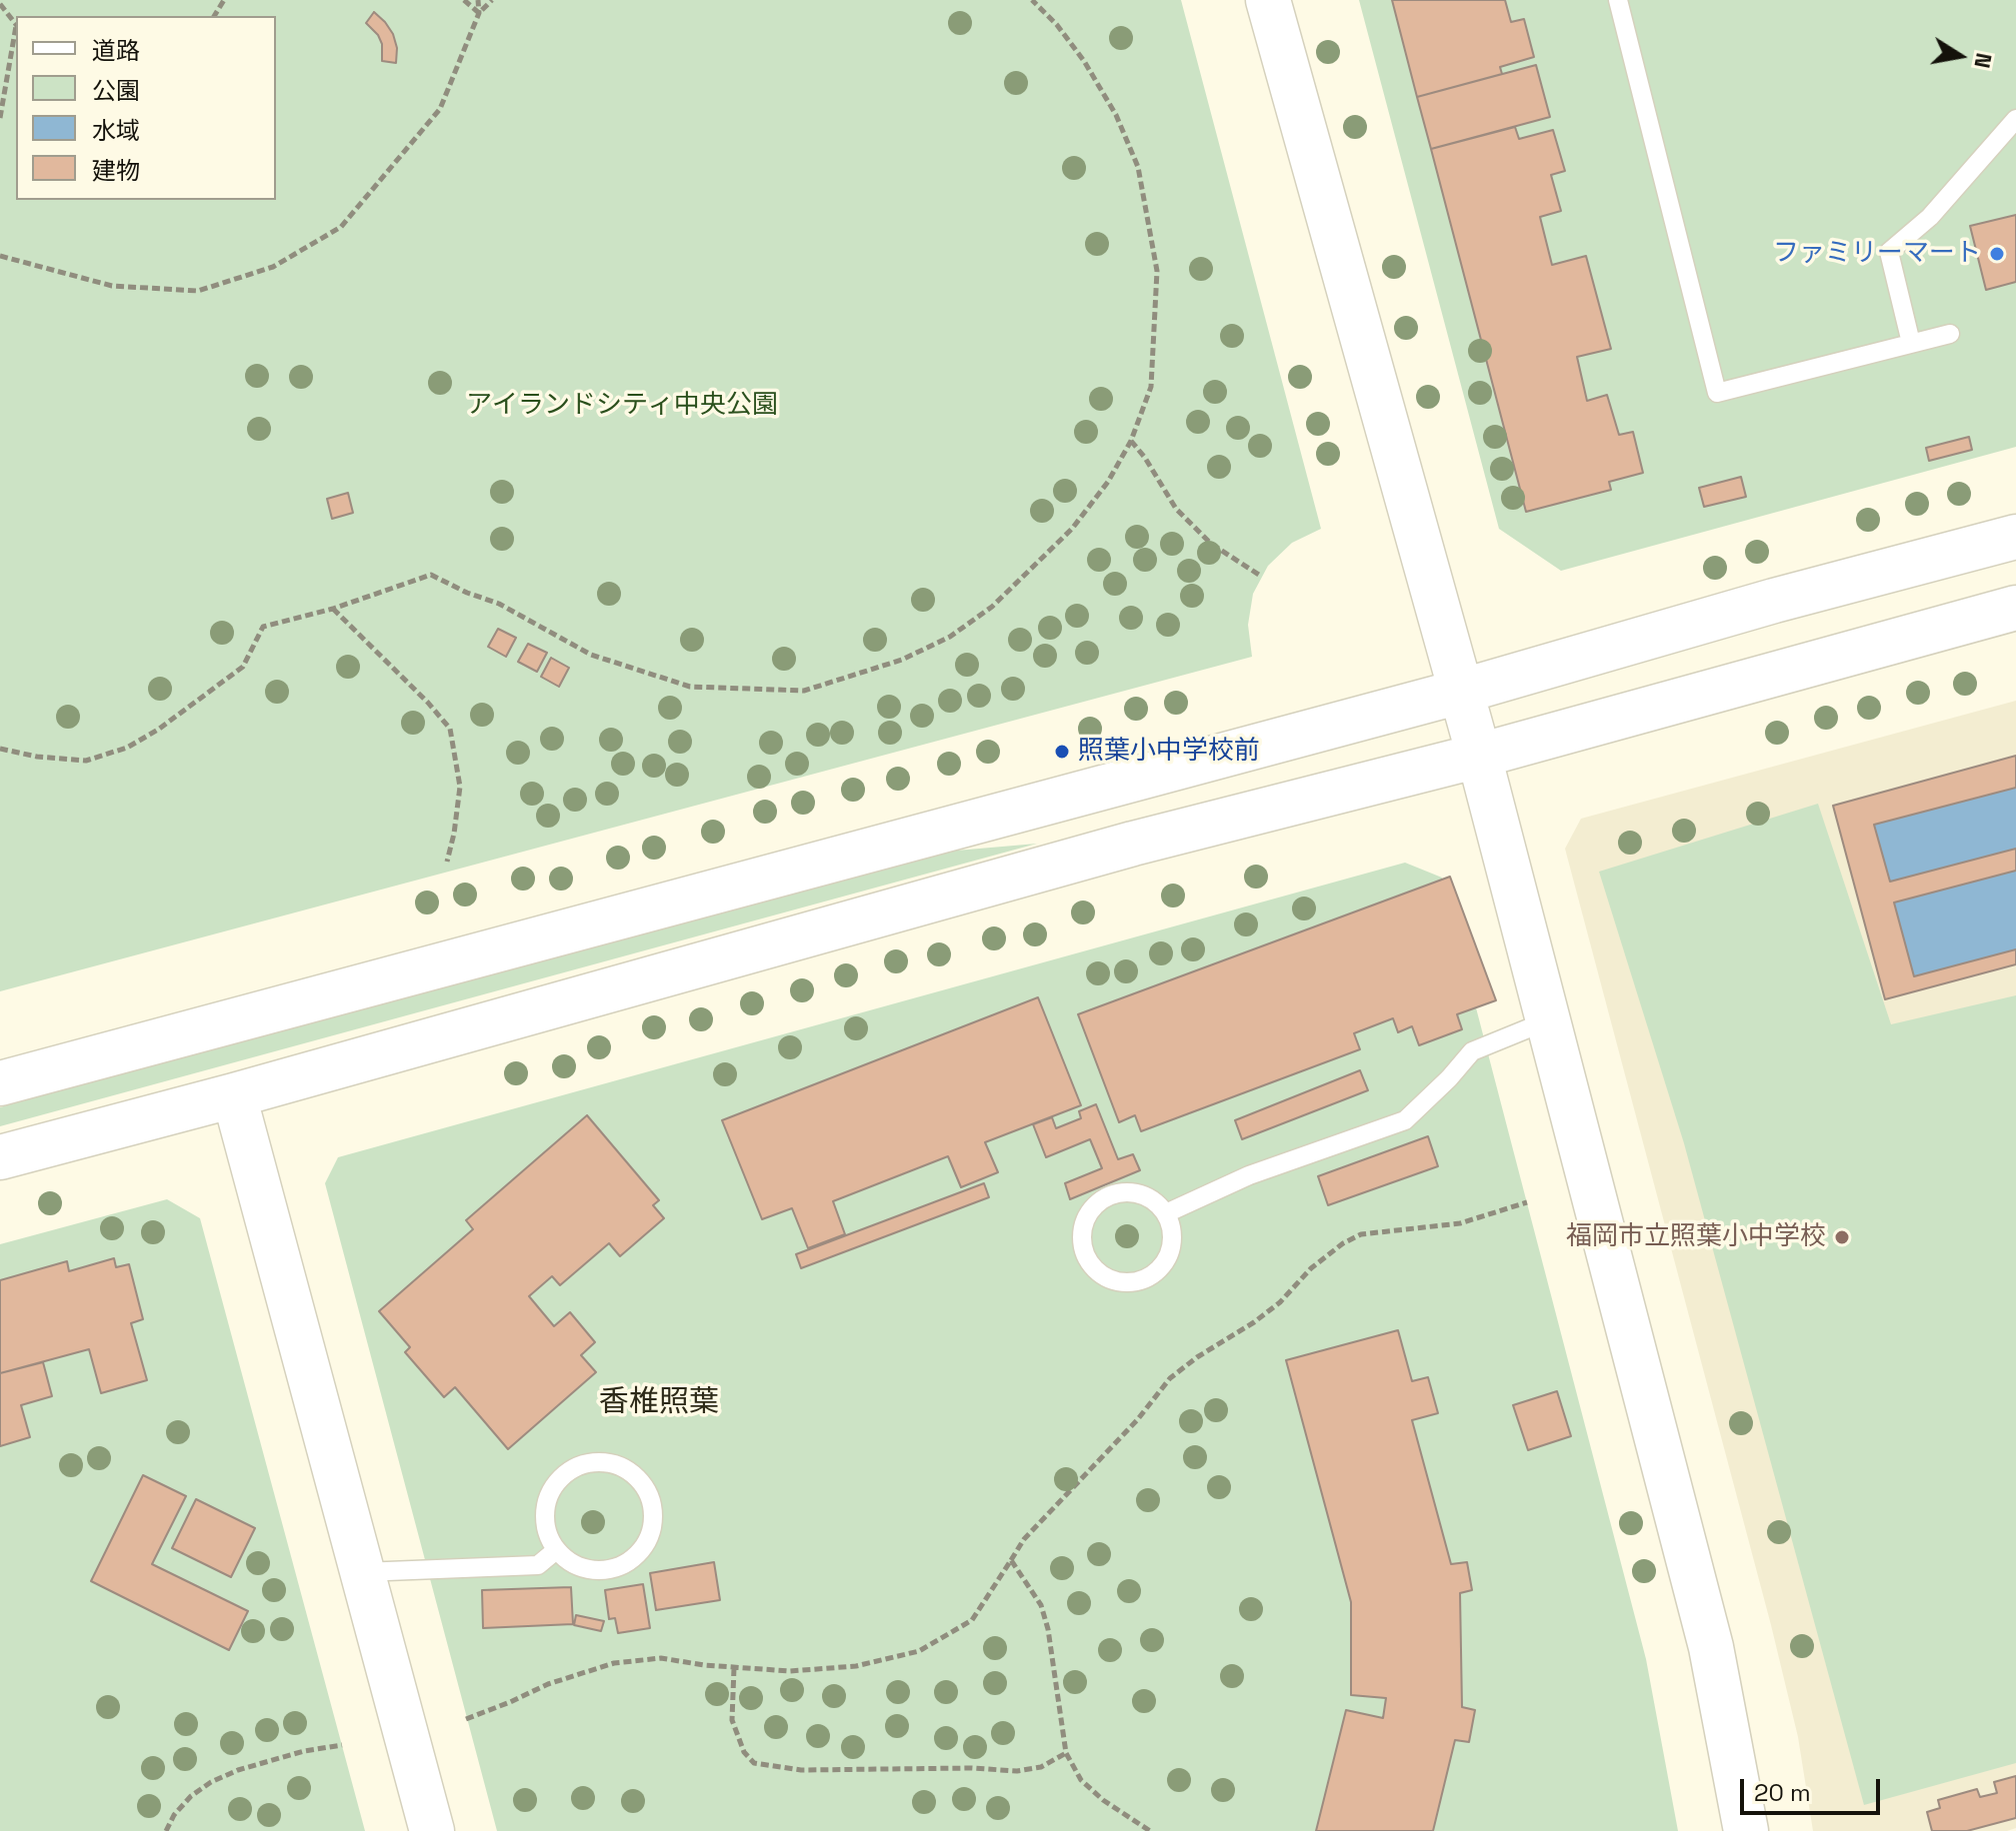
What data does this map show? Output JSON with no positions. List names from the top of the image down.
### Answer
{
  "districts": ["香椎照葉"],
  "parks": ["アイランドシティ中央公園"],
  "places": ["ファミリーマート", "照葉小中学校前", "福岡市立照葉小中学校"],
  "legend": [
    "道路",
    "公園",
    "水域",
    "建物"
  ],
  "scale_bar": "20 m",
  "north": "right"
}
